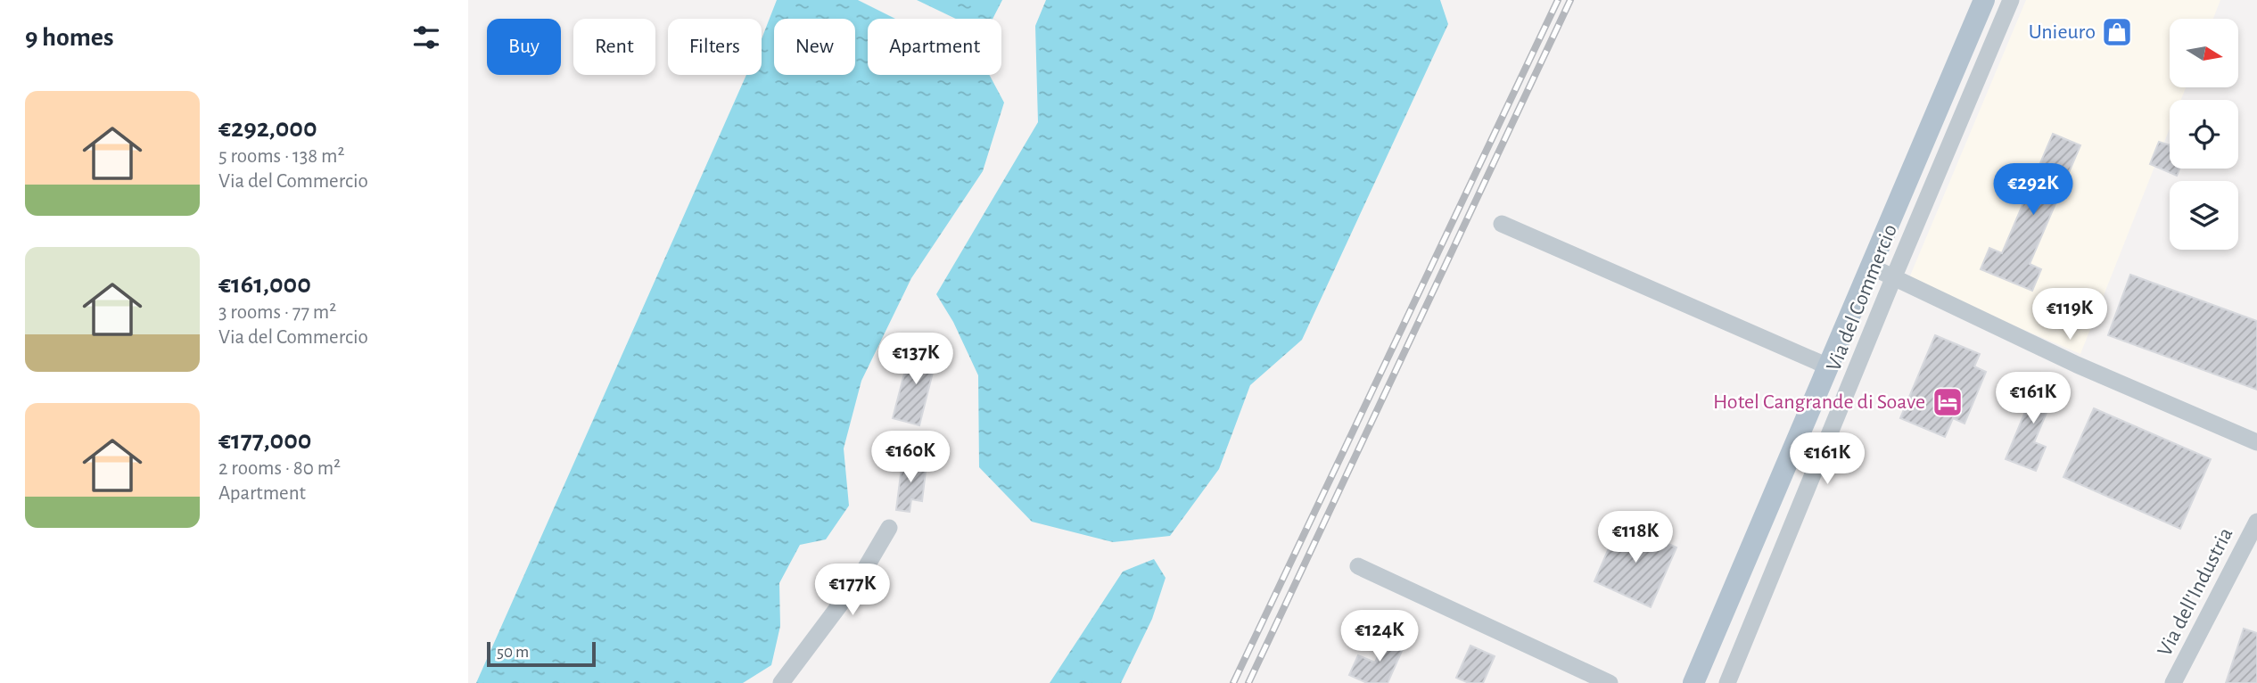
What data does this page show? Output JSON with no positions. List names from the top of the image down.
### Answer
{
  "streets": {
    "street": ["Via del Commercio", "Via dell'Industria"]
  },
  "places": {
    "shop": ["Unieuro"],
    "hotel": ["Hotel Cangrande di Soave"]
  },
  "scale_bar": "50 m",
  "north": "right",
  "page": {
    "heading": "9 homes",
    "chip": [
      "Buy",
      "Rent",
      "Filters",
      "New",
      "Apartment"
    ],
    "list": [
      {
        "name": "€292,000",
        "note": "5 rooms · 138 m² · Via del Commercio"
      },
      {
        "name": "€161,000",
        "note": "3 rooms · 77 m² · Via del Commercio"
      },
      {
        "name": "€177,000",
        "note": "2 rooms · 80 m² · Apartment"
      }
    ],
    "price": [
      "€292K",
      "€119K",
      "€137K",
      "€161K",
      "€160K",
      "€161K",
      "€118K",
      "€177K",
      "€124K"
    ],
    "scale": "50 m"
  }
}
